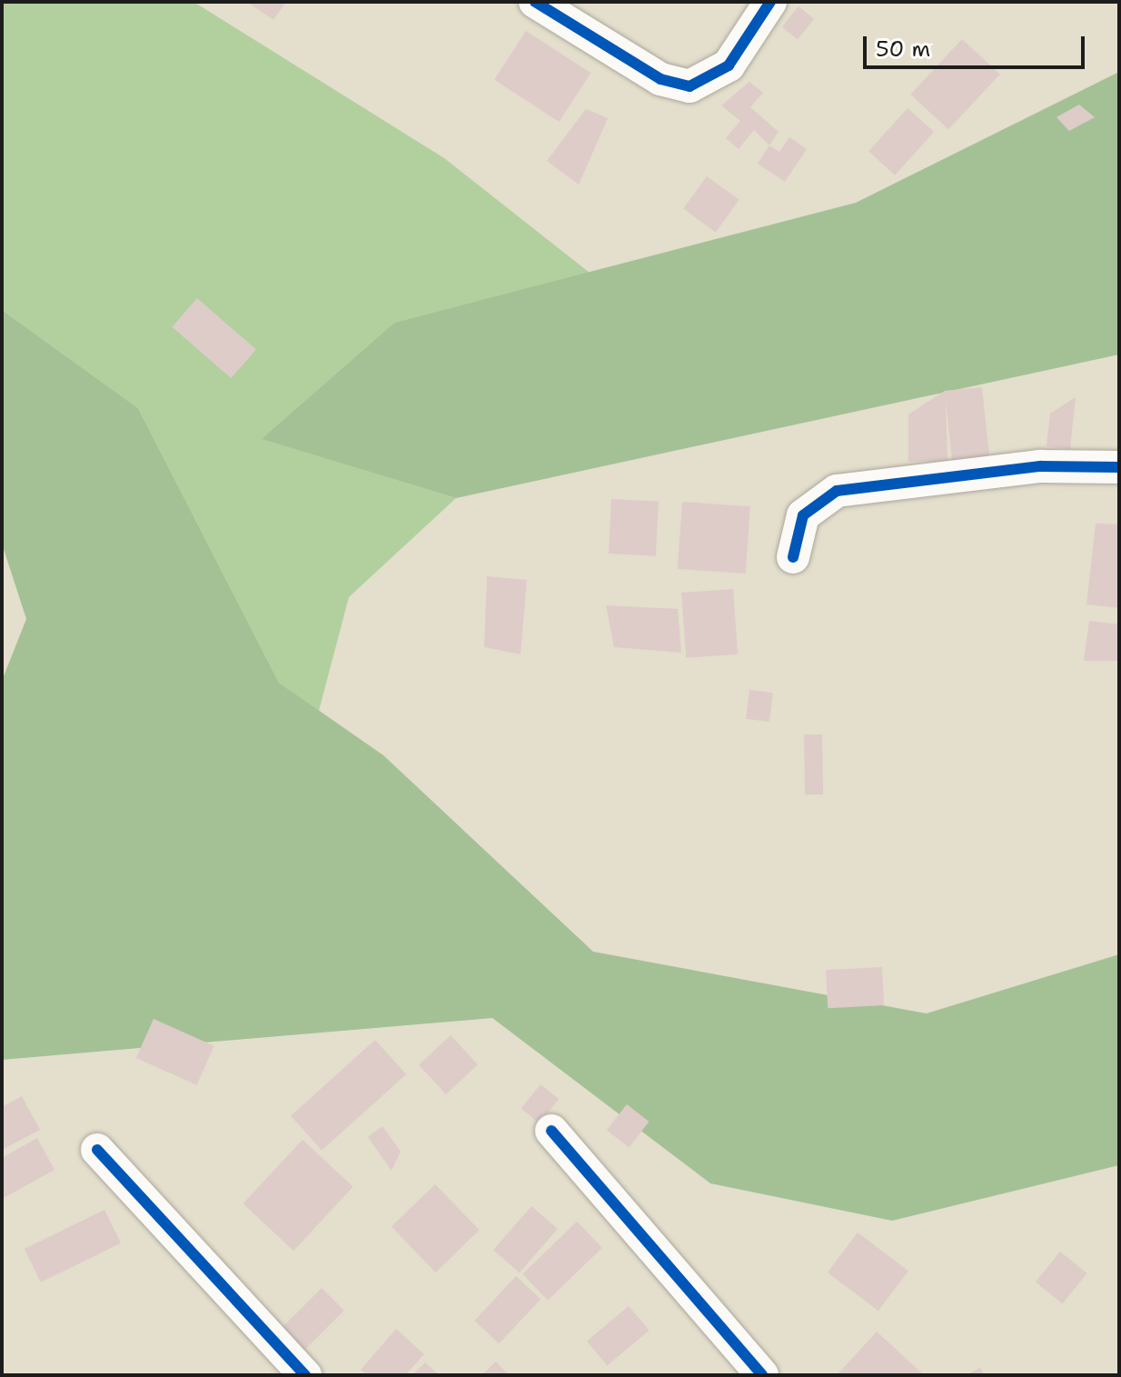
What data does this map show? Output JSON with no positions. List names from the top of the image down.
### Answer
{
  "scale_bar": "50 m"
}
